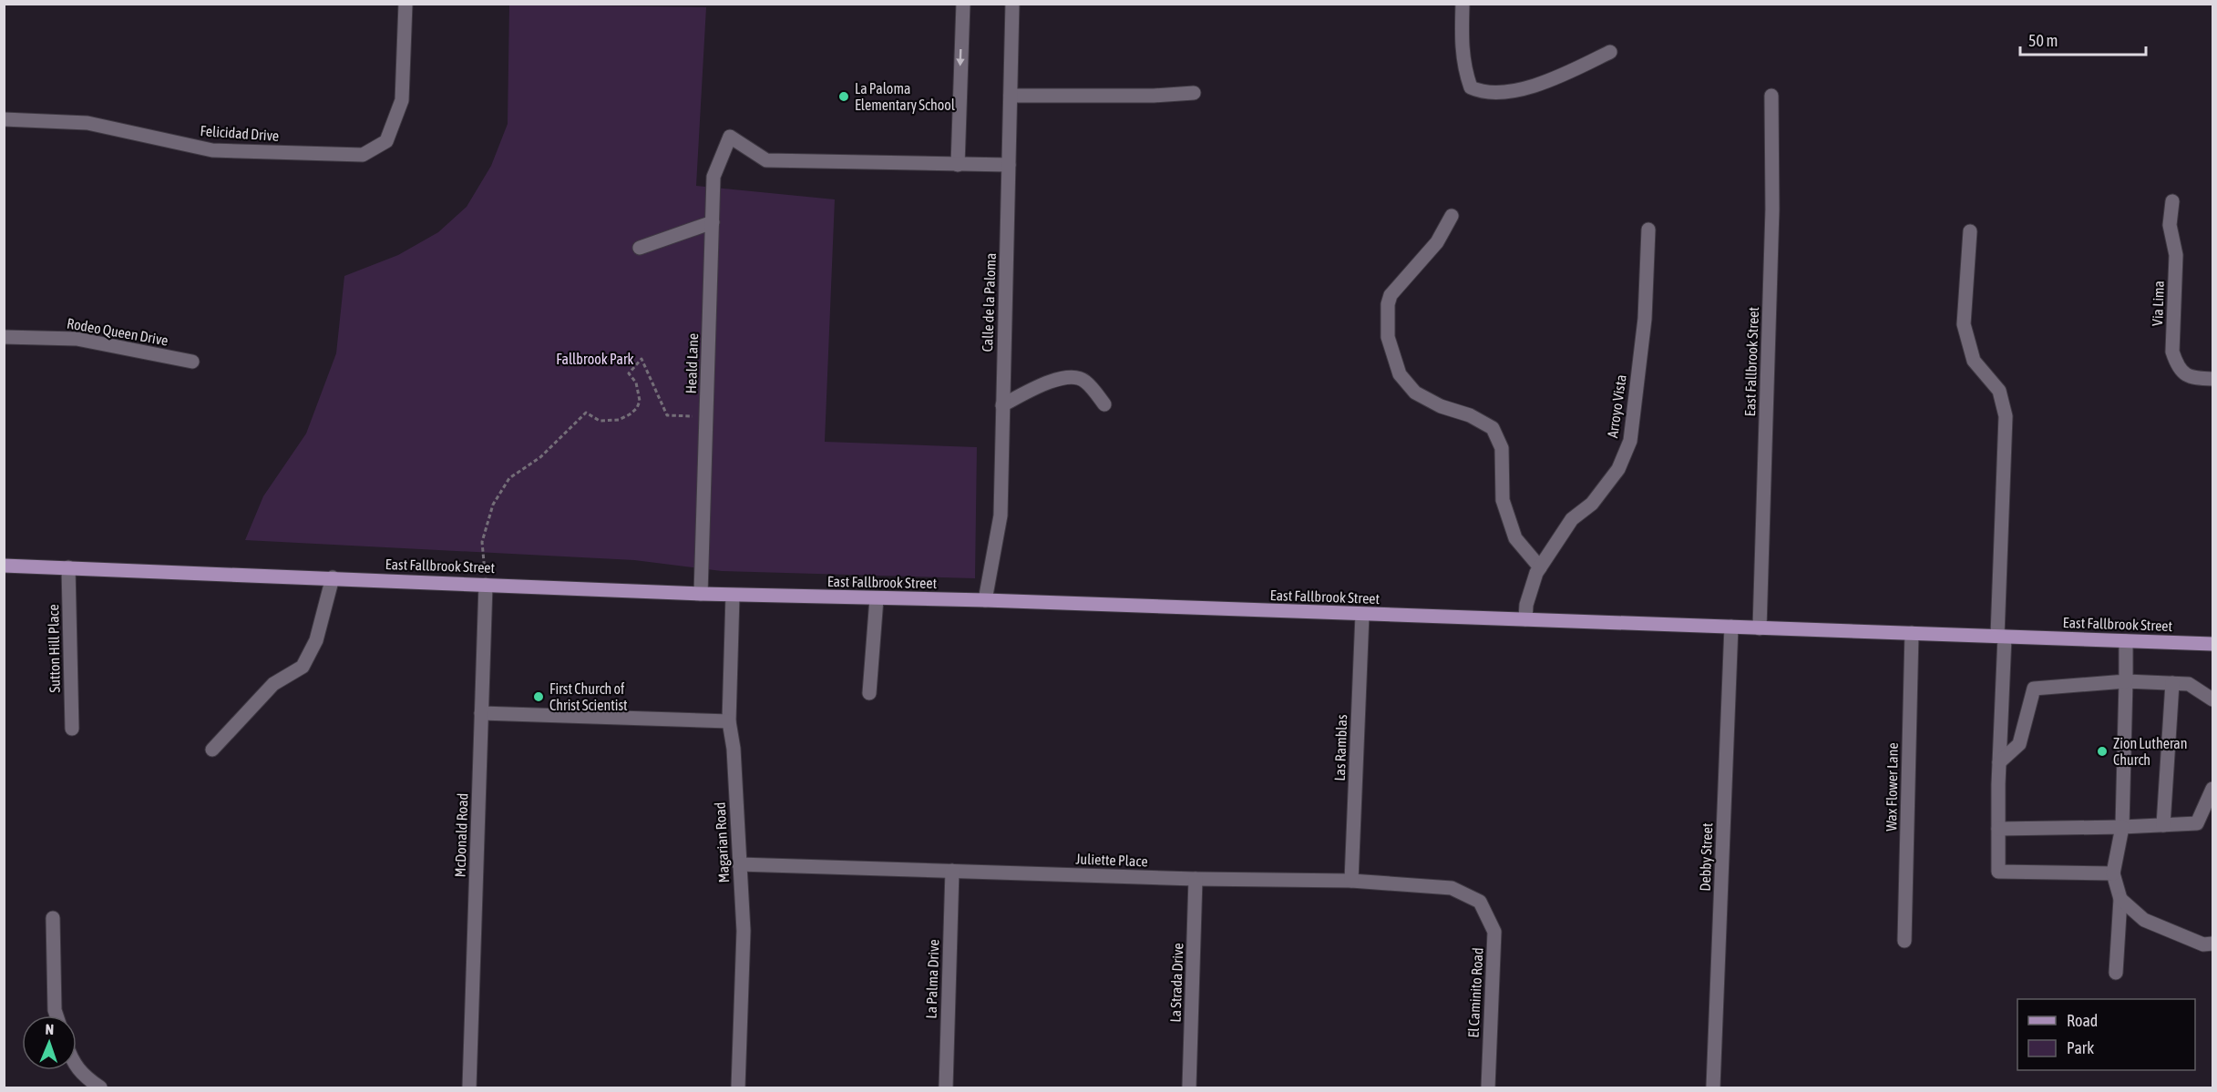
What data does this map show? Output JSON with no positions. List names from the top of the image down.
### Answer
{
  "streets": {
    "main road": ["East Fallbrook Street"],
    "street": [
      "Felicidad Drive",
      "Calle de la Paloma",
      "Via Lima",
      "Rodeo Queen Drive",
      "Heald Lane",
      "Arroyo Vista",
      "Sutton Hill Place",
      "Las Ramblas",
      "Wax Flower Lane",
      "McDonald Road",
      "Magarian Road",
      "Debby Street",
      "Juliette Place",
      "La Palma Drive",
      "La Strada Drive",
      "El Caminito Road"
    ]
  },
  "crossings": [
    ["Calle de la Paloma", "East Fallbrook Street"],
    ["East Fallbrook Street", "Heald Lane"],
    ["East Fallbrook Street", "Arroyo Vista"],
    ["East Fallbrook Street", "Sutton Hill Place"],
    ["East Fallbrook Street", "Las Ramblas"],
    ["East Fallbrook Street", "Wax Flower Lane"],
    ["East Fallbrook Street", "McDonald Road"],
    ["East Fallbrook Street", "Magarian Road"],
    ["East Fallbrook Street", "Debby Street"],
    ["Las Ramblas", "Juliette Place"],
    ["Magarian Road", "Juliette Place"],
    ["Juliette Place", "La Palma Drive"],
    ["Juliette Place", "La Strada Drive"],
    ["Juliette Place", "El Caminito Road"]
  ],
  "parks": ["Fallbrook Park"],
  "places": ["La Paloma Elementary School", "First Church of Christ Scientist", "Zion Lutheran Church"],
  "legend": ["Road", "Park"],
  "scale_bar": "50 m",
  "north": "top"
}
